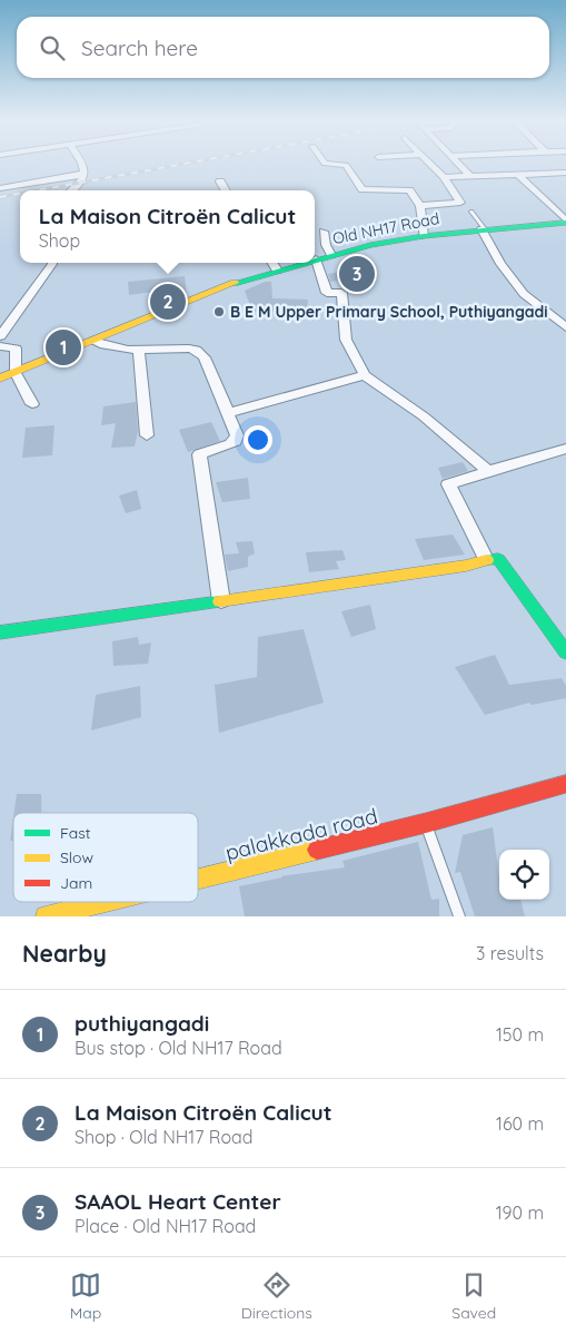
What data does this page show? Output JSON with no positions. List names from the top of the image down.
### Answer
{
  "streets": {
    "main road": ["Old NH17 Road", "palakkada road"]
  },
  "places": ["B E M Upper Primary School, Puthiyangadi"],
  "legend": ["Fast", "Slow", "Jam"],
  "page": {
    "search": "Search here",
    "popup": ["La Maison Citroën Calicut", "Shop"],
    "pins": ["3", "2", "1"],
    "heading": ["Nearby", "3 results"],
    "list": [
      {
        "mark": "1",
        "name": "puthiyangadi",
        "note": "Bus stop · Old NH17 Road",
        "value": "150 m"
      },
      {
        "mark": "2",
        "name": "La Maison Citroën Calicut",
        "note": "Shop · Old NH17 Road",
        "value": "160 m"
      },
      {
        "mark": "3",
        "name": "SAAOL Heart Center",
        "note": "Place · Old NH17 Road",
        "value": "190 m"
      }
    ],
    "nav": ["Map", "Directions", "Saved"]
  }
}
